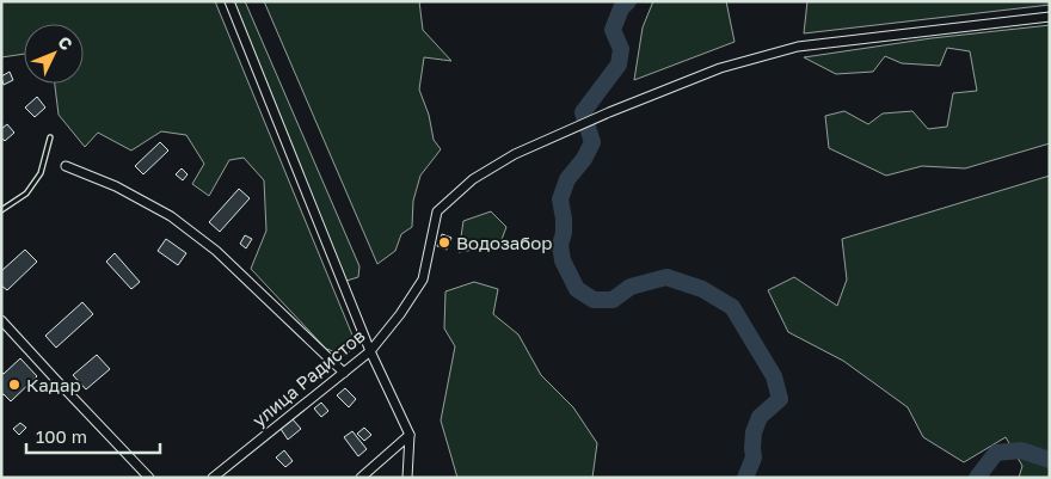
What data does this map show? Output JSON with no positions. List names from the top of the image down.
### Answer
{
  "streets": {
    "street": ["улица Радистов"]
  },
  "places": ["Водозабор", "Кадар"],
  "scale_bar": "100 m",
  "north": "top right"
}
